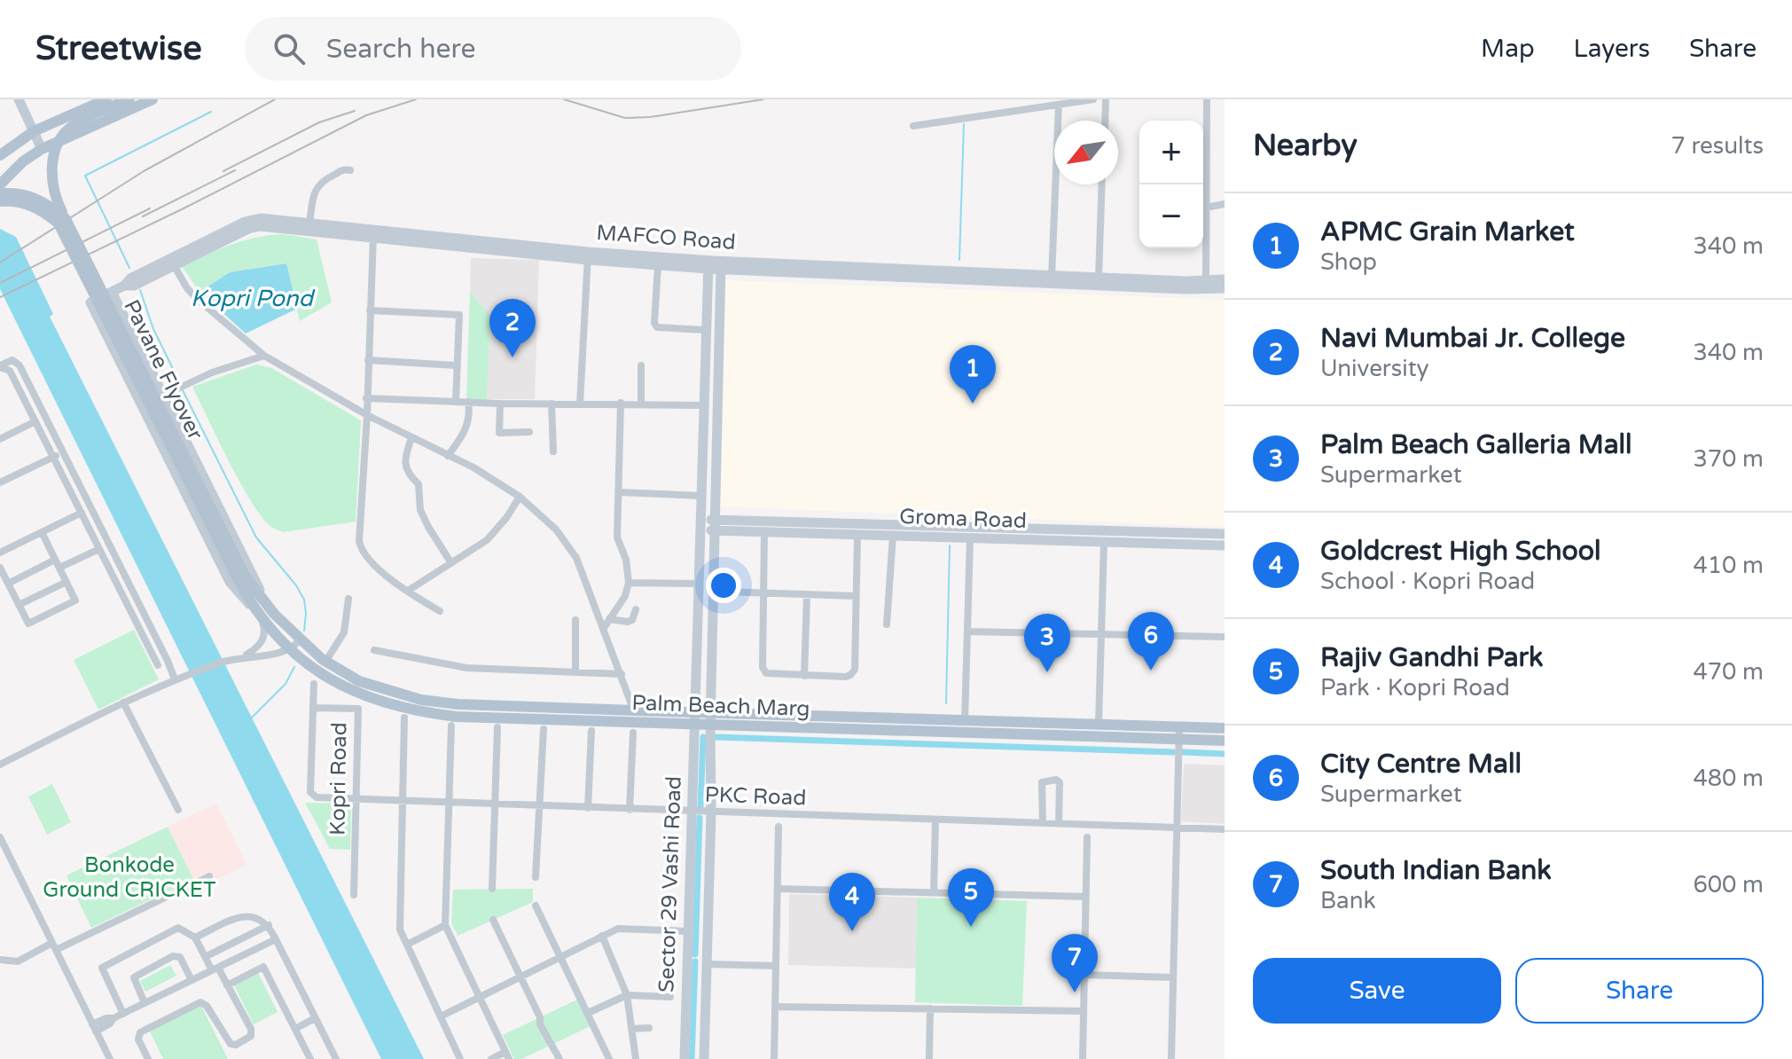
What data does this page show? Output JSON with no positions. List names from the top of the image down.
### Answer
{
  "streets": {
    "main road": [
      "MAFCO Road",
      "Pavane Flyover",
      "Groma Road",
      "Palm Beach Marg",
      "Sector 29 Vashi Road"
    ],
    "street": ["Kopri Road", "PKC Road"]
  },
  "crossings": [
    ["MAFCO Road", "Pavane Flyover"],
    ["MAFCO Road", "Palm Beach Marg"],
    ["MAFCO Road", "Sector 29 Vashi Road"],
    ["Pavane Flyover", "Palm Beach Marg"],
    ["Groma Road", "Sector 29 Vashi Road"],
    ["Palm Beach Marg", "Sector 29 Vashi Road"],
    ["Kopri Road", "PKC Road"],
    ["PKC Road", "Sector 29 Vashi Road"]
  ],
  "water": ["Kopri Pond"],
  "parks": ["Bonkode Ground CRICKET"],
  "north": "bottom left",
  "page": {
    "header": "Streetwise",
    "search": "Search here",
    "nav": ["Map", "Layers", "Share"],
    "heading": ["Nearby", "7 results"],
    "map_buttons": ["+", "−"],
    "list": [
      {
        "mark": "1",
        "name": "APMC Grain Market",
        "note": "Shop",
        "value": "340 m"
      },
      {
        "mark": "2",
        "name": "Navi Mumbai Jr. College",
        "note": "University",
        "value": "340 m"
      },
      {
        "mark": "3",
        "name": "Palm Beach Galleria Mall",
        "note": "Supermarket",
        "value": "370 m"
      },
      {
        "mark": "4",
        "name": "Goldcrest High School",
        "note": "School · Kopri Road",
        "value": "410 m"
      },
      {
        "mark": "5",
        "name": "Rajiv Gandhi Park",
        "note": "Park · Kopri Road",
        "value": "470 m"
      },
      {
        "mark": "6",
        "name": "City Centre Mall",
        "note": "Supermarket",
        "value": "480 m"
      },
      {
        "mark": "7",
        "name": "South Indian Bank",
        "note": "Bank",
        "value": "600 m"
      }
    ],
    "pins": [
      "2",
      "1",
      "6",
      "3",
      "5",
      "4",
      "7"
    ],
    "buttons": ["Save", "Share"]
  }
}
